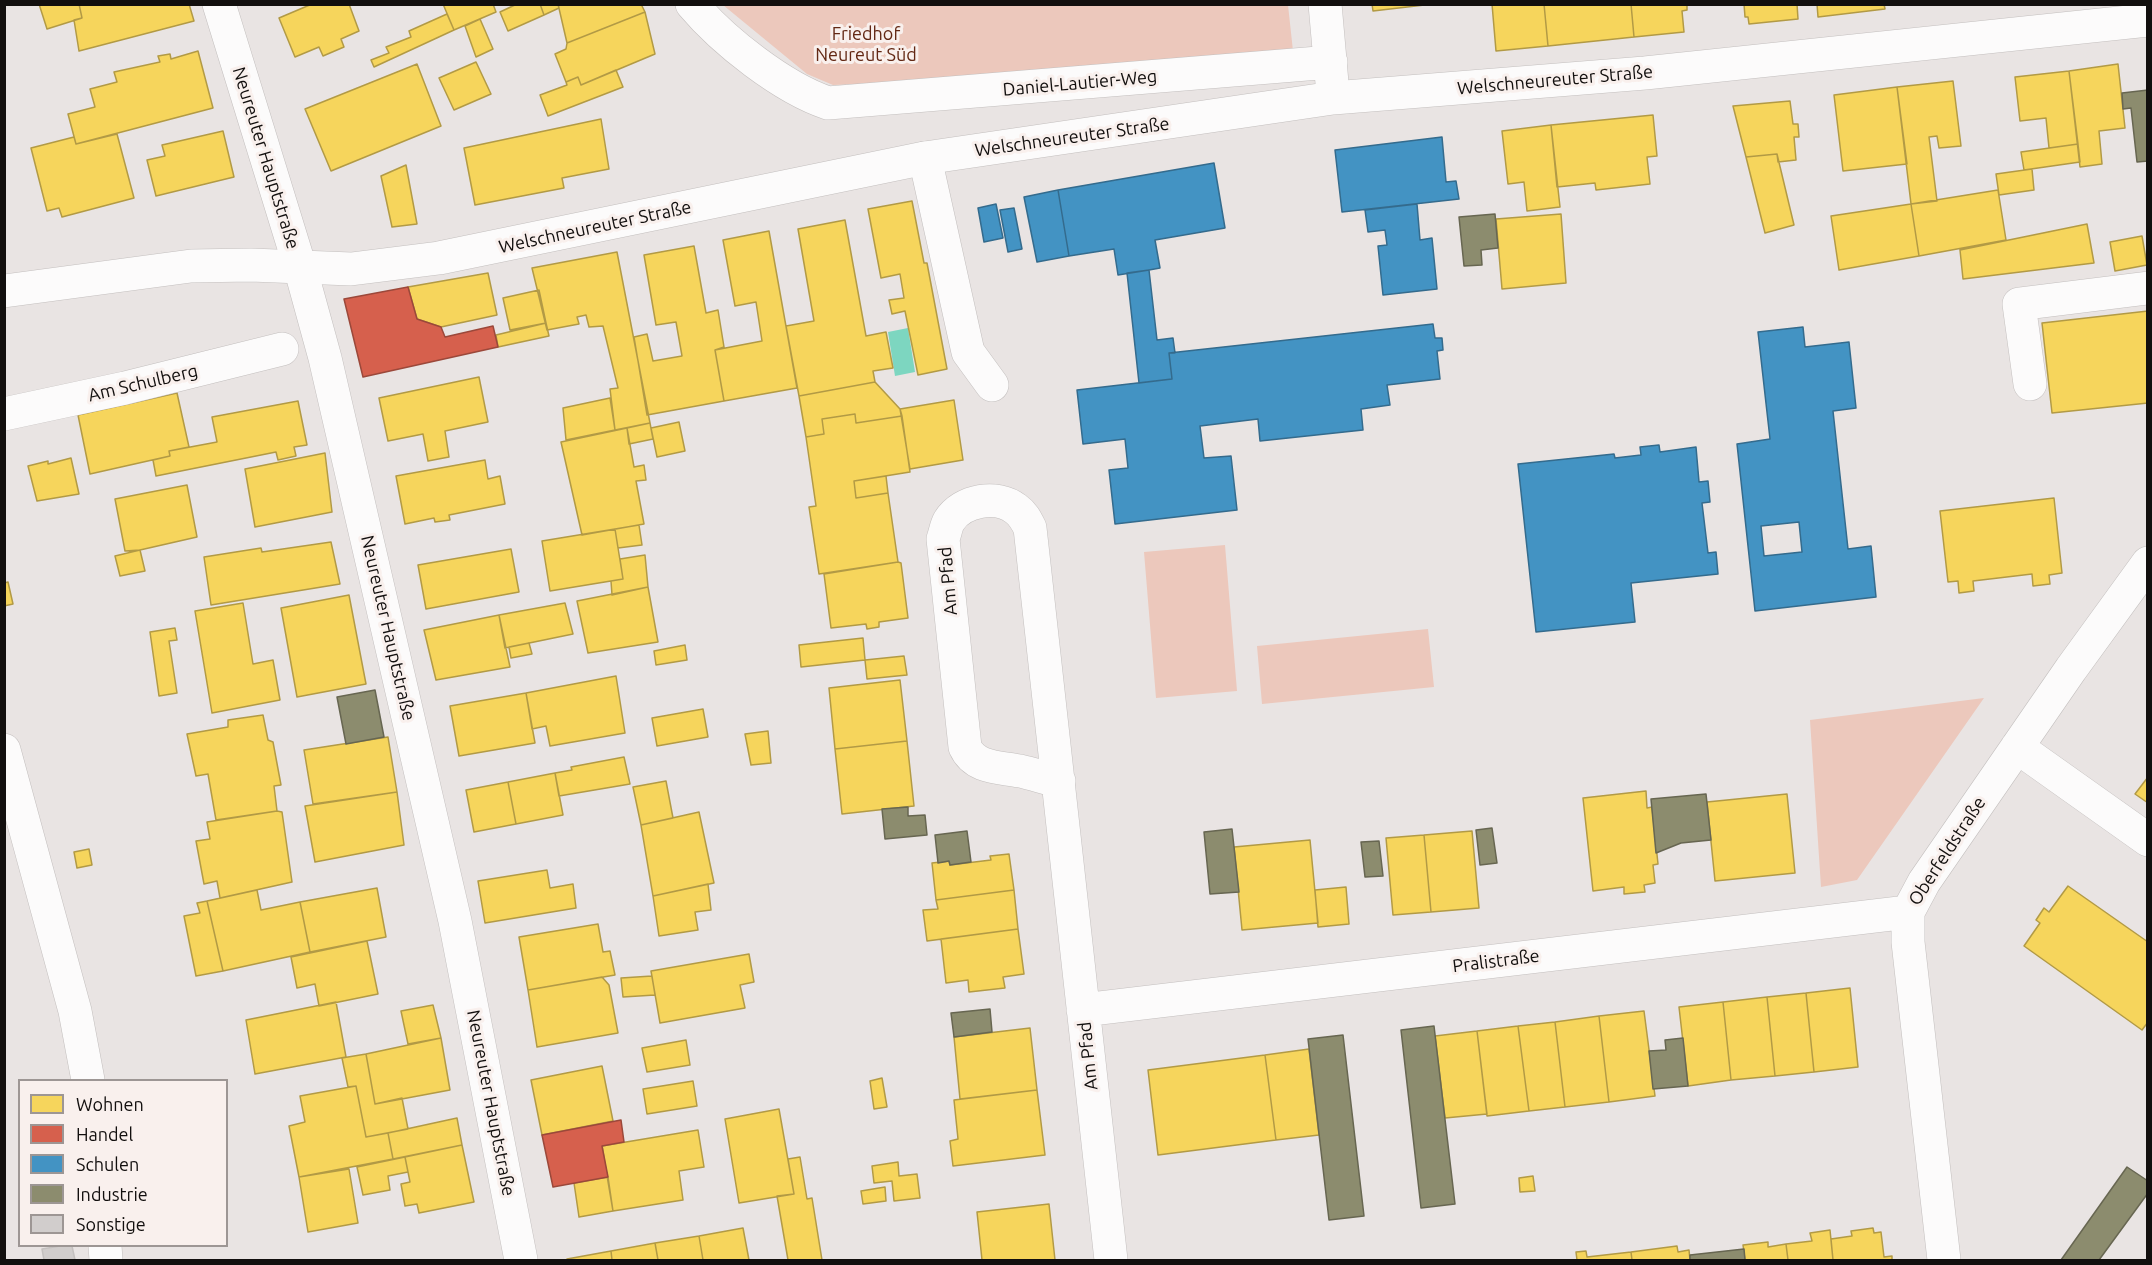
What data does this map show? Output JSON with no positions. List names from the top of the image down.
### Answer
{
  "streets": {
    "street": [
      "Welschneureuter Straße",
      "Daniel-Lautier-Weg",
      "Neureuter Hauptstraße",
      "Am Schulberg",
      "Am Pfad",
      "Oberfeldstraße",
      "Pralistraße"
    ]
  },
  "crossings": [
    ["Welschneureuter Straße", "Neureuter Hauptstraße"],
    ["Am Pfad", "Pralistraße"],
    ["Oberfeldstraße", "Pralistraße"]
  ],
  "parks": ["Friedhof Neureut Süd"],
  "legend": [
    "Wohnen",
    "Handel",
    "Schulen",
    "Industrie",
    "Sonstige"
  ]
}
